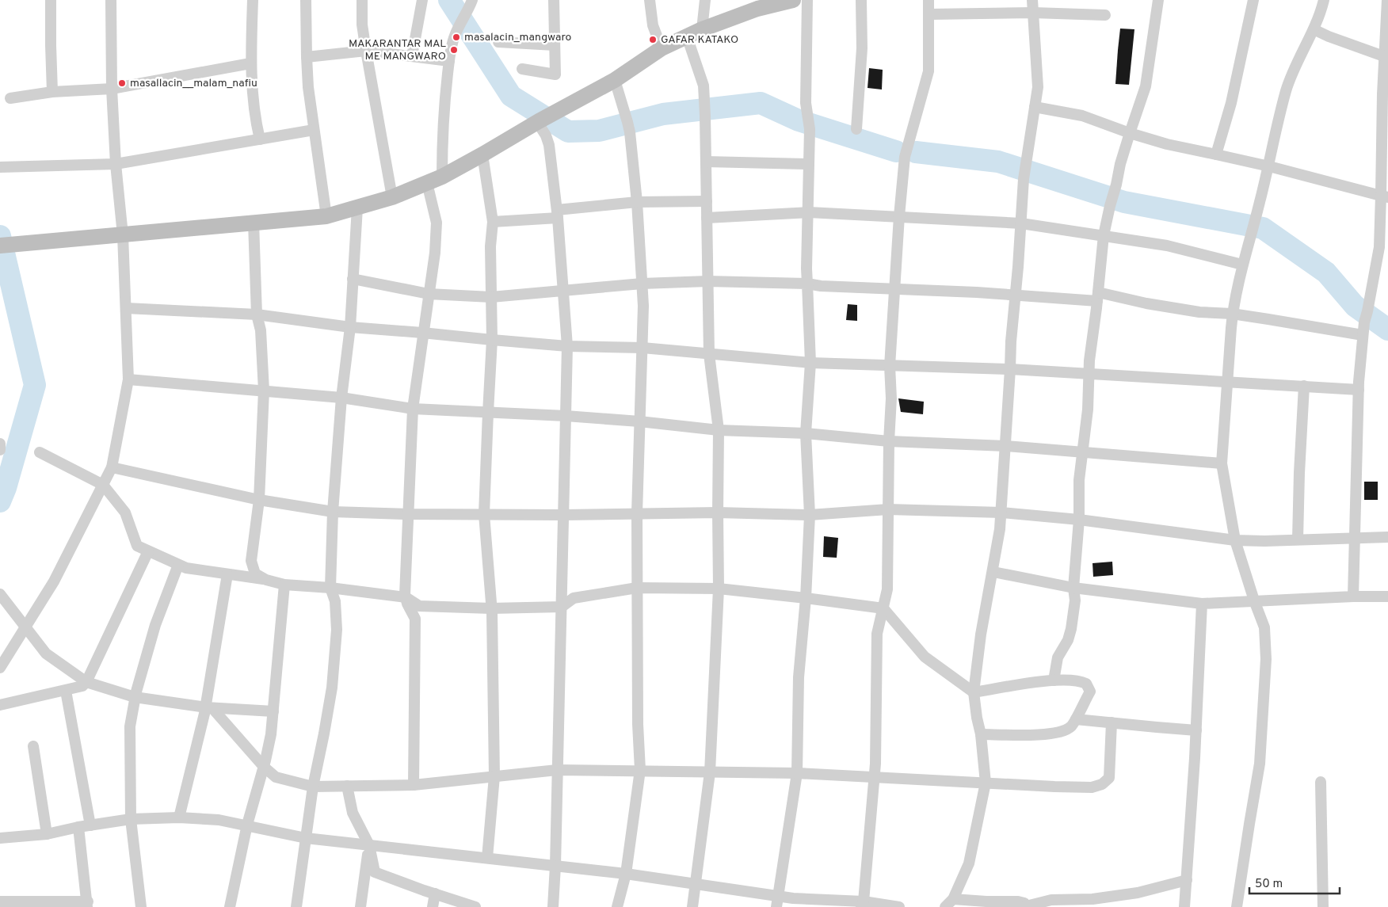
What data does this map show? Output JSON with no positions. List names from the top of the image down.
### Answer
{
  "places": [
    "masalacin_mangwaro",
    "GAFAR KATAKO",
    "MAKARANTAR MAL ME MANGWARO",
    "masallacin__malam_nafiu"
  ],
  "scale_bar": "50 m"
}
